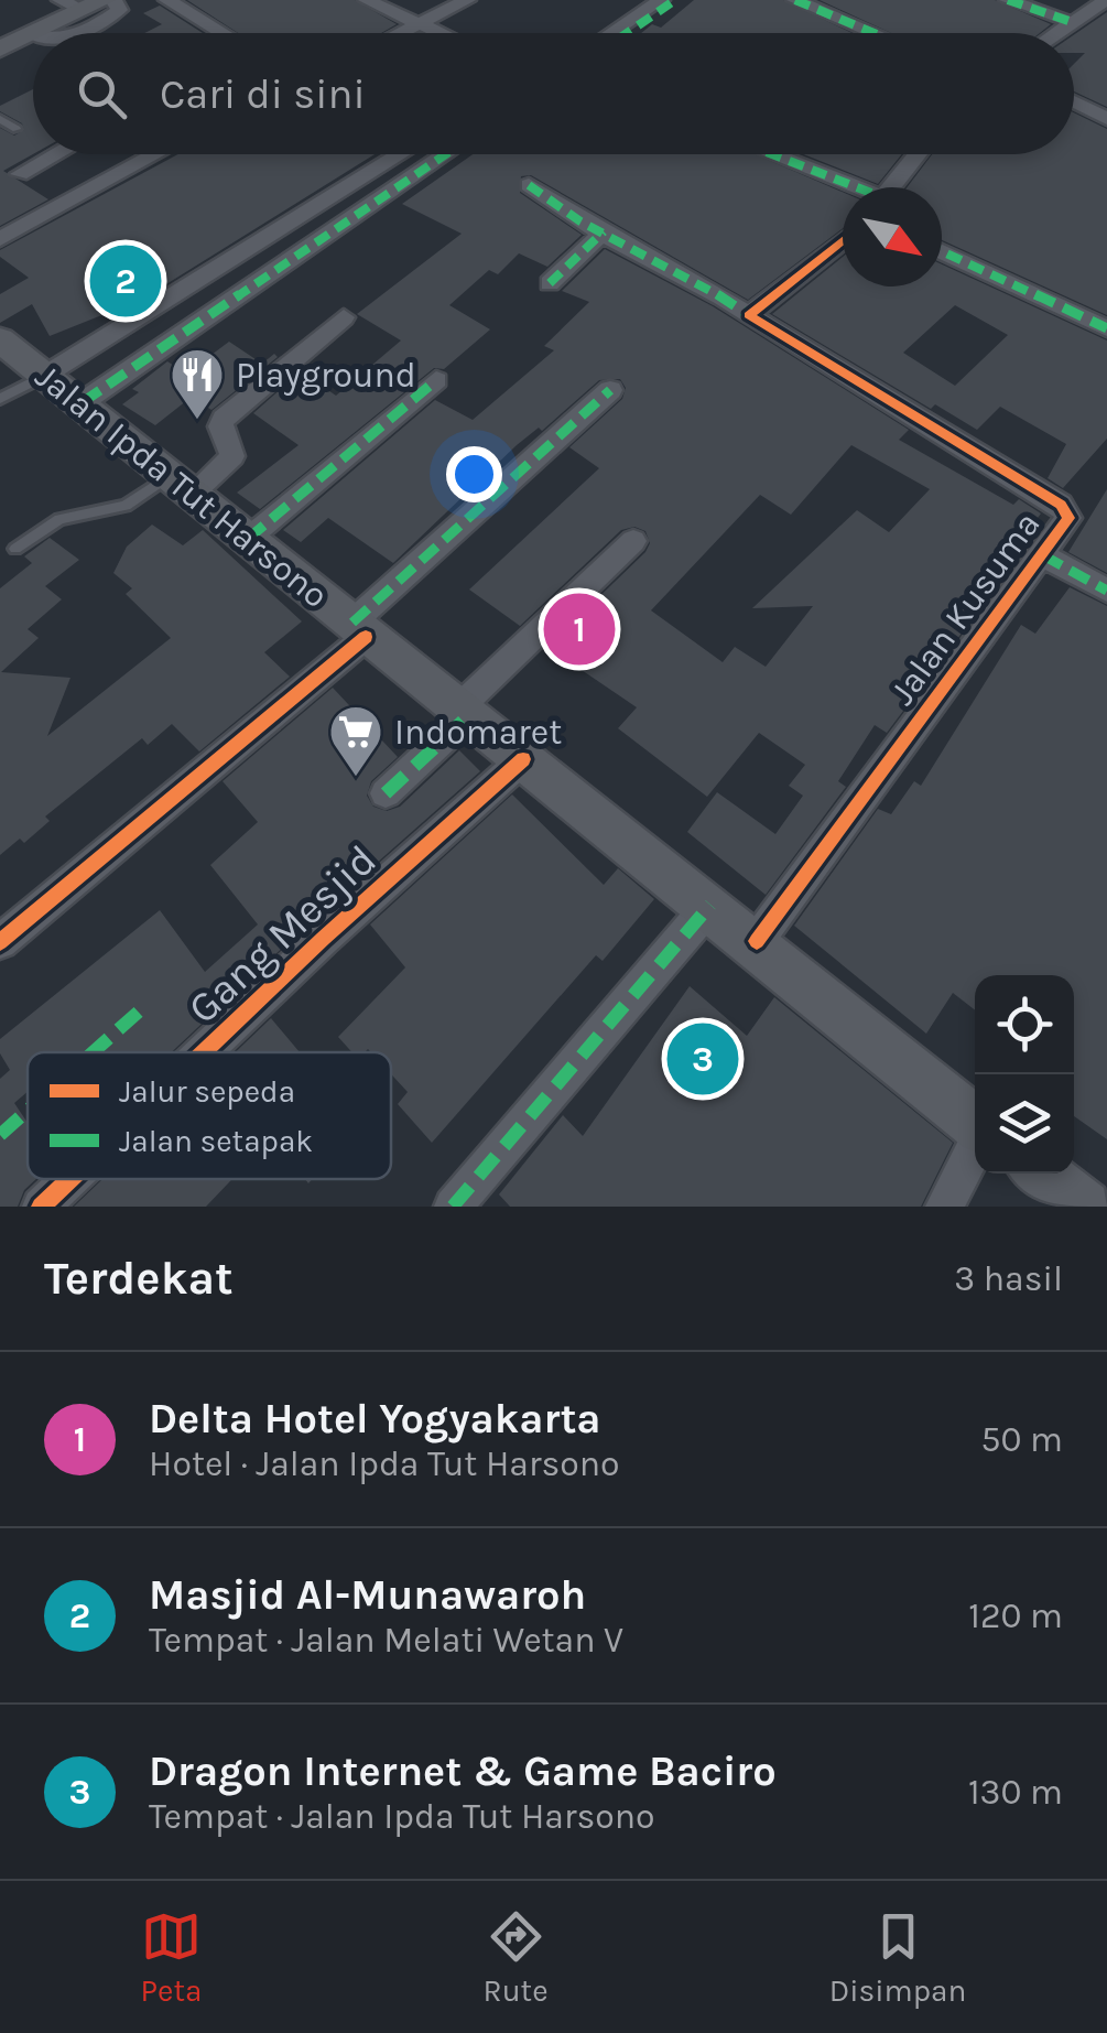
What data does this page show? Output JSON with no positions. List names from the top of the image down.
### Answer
{
  "streets": {
    "main road": ["Jalan Ipda Tut Harsono"],
    "street": ["Jalan Kusuma", "Gang Mesjid"]
  },
  "crossings": [
    ["Jalan Ipda Tut Harsono", "Jalan Kusuma"],
    ["Jalan Ipda Tut Harsono", "Gang Mesjid"]
  ],
  "places": {
    "restaurant": ["Playground"],
    "supermarket": ["Indomaret"]
  },
  "legend": ["Jalur sepeda", "Jalan setapak"],
  "north": "bottom right",
  "page": {
    "search": "Cari di sini",
    "pins": ["2", "1", "3"],
    "heading": ["Terdekat", "3 hasil"],
    "list": [
      {
        "mark": "1",
        "name": "Delta Hotel Yogyakarta",
        "note": "Hotel · Jalan Ipda Tut Harsono",
        "value": "50 m"
      },
      {
        "mark": "2",
        "name": "Masjid Al-Munawaroh",
        "note": "Tempat · Jalan Melati Wetan V",
        "value": "120 m"
      },
      {
        "mark": "3",
        "name": "Dragon Internet & Game Baciro",
        "note": "Tempat · Jalan Ipda Tut Harsono",
        "value": "130 m"
      }
    ],
    "nav": ["Peta", "Rute", "Disimpan"]
  }
}
